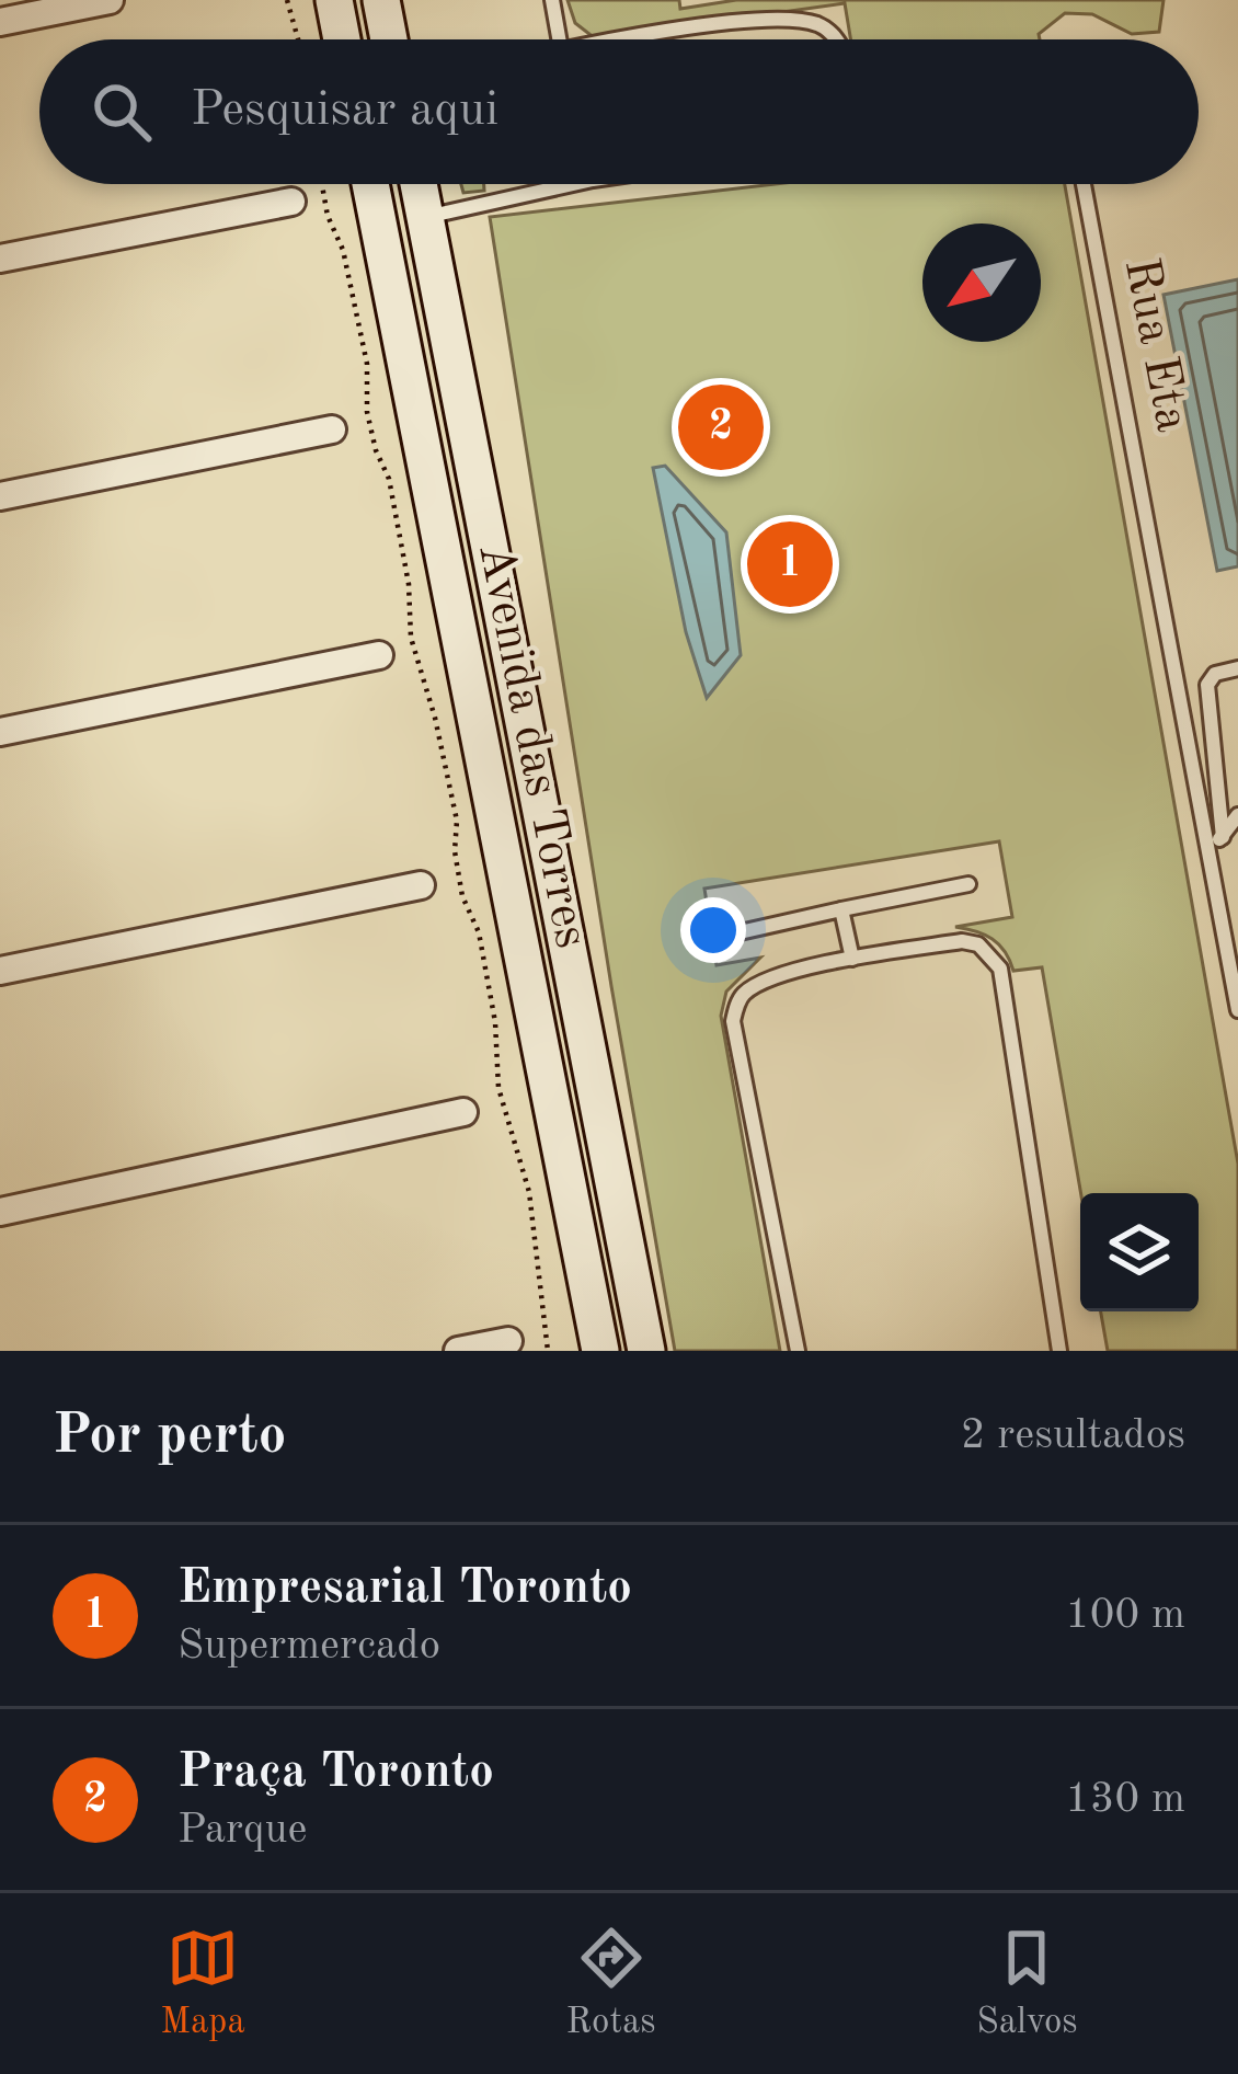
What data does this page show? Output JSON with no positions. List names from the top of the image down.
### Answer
{
  "streets": {
    "main road": ["Avenida das Torres"],
    "lane": ["Rua Eta"]
  },
  "north": "bottom left",
  "page": {
    "search": "Pesquisar aqui",
    "pins": ["2", "1"],
    "heading": ["Por perto", "2 resultados"],
    "list": [
      {
        "mark": "1",
        "name": "Empresarial Toronto",
        "note": "Supermercado",
        "value": "100 m"
      },
      {
        "mark": "2",
        "name": "Praça Toronto",
        "note": "Parque",
        "value": "130 m"
      }
    ],
    "nav": ["Mapa", "Rotas", "Salvos"]
  }
}
